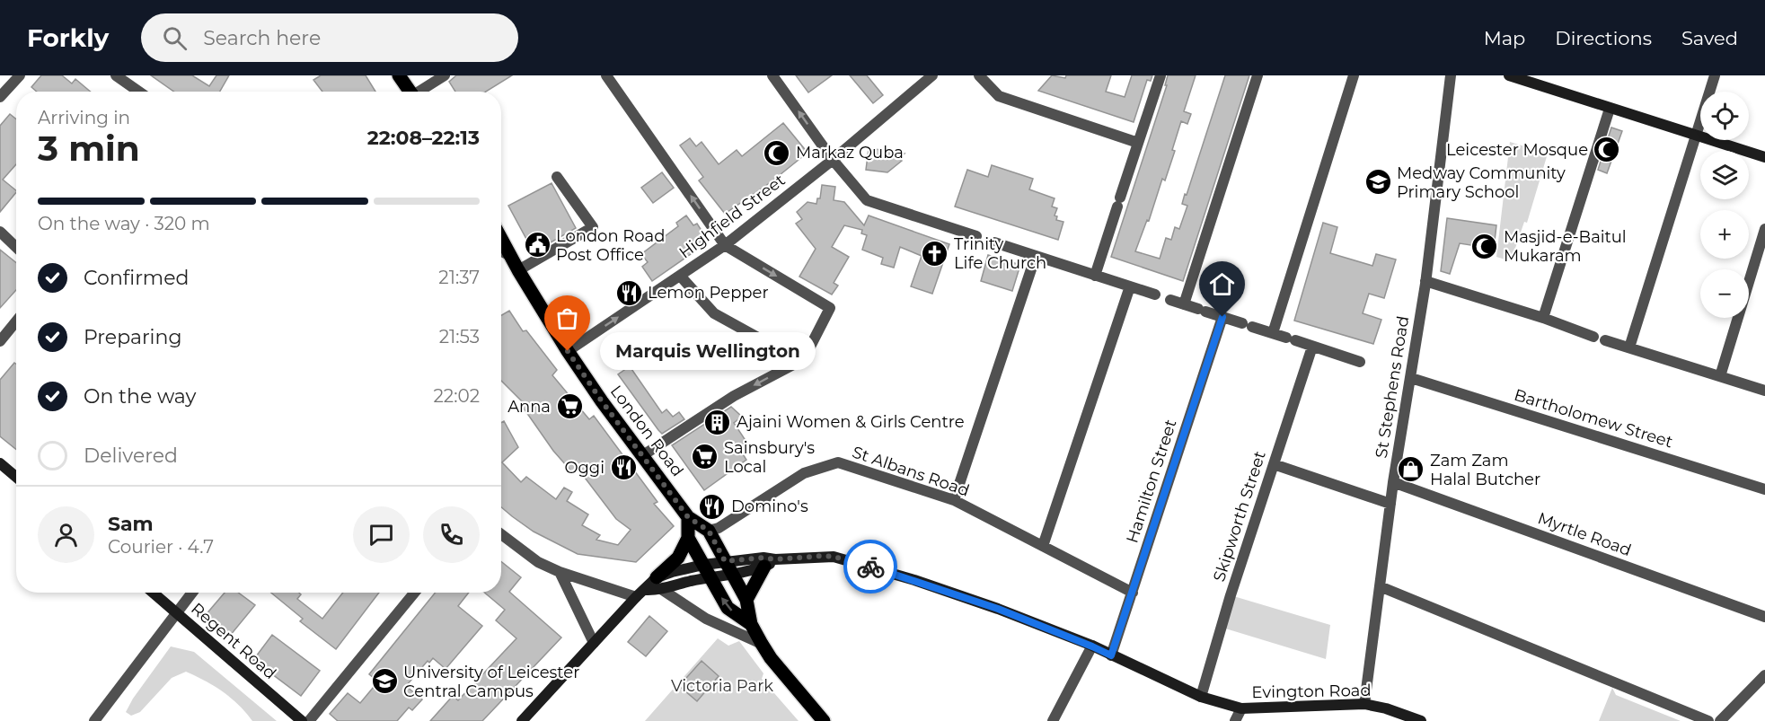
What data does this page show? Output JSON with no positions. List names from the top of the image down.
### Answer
{
  "streets": {
    "main road": ["London Road"],
    "street": [
      "Highfield Street",
      "St Stephens Road",
      "Bartholomew Street",
      "St Albans Road",
      "Hamilton Street",
      "Skipworth Street",
      "Myrtle Road",
      "Regent Road",
      "Evington Road"
    ]
  },
  "crossings": [
    ["Highfield Street", "London Road"],
    ["St Stephens Road", "Bartholomew Street"],
    ["St Stephens Road", "Myrtle Road"],
    ["St Stephens Road", "Evington Road"],
    ["London Road", "St Albans Road"],
    ["London Road", "Evington Road"],
    ["St Albans Road", "Hamilton Street"],
    ["Hamilton Street", "Evington Road"],
    ["Skipworth Street", "Evington Road"]
  ],
  "parks": ["Victoria Park"],
  "places": {
    "mosque": ["Leicester Mosque", "Markaz Quba", "Masjid-e-Baitul Mukaram"],
    "school or university": ["Medway Community Primary School", "University of Leicester Central Campus"],
    "public building": ["London Road Post Office"],
    "church": ["Trinity Life Church"],
    "restaurant": ["Lemon Pepper", "Oggi", "Domino's"],
    "other": ["Marquis Wellington"],
    "supermarket": ["Anna", "Sainsbury's Local"],
    "building": ["Ajaini Women & Girls Centre"],
    "shop": ["Zam Zam Halal Butcher"]
  },
  "page": {
    "header": "Forkly",
    "search": "Search here",
    "nav": ["Map", "Directions", "Saved"],
    "map_buttons": ["+", "−"],
    "heading": ["3 min", "Arriving in", "22:08–22:13"],
    "panel": ["Sam", "Courier · 4.7"],
    "bar": "On the way · 320 m",
    "list": [
      ["Confirmed", "21:37"],
      ["Preparing", "21:53"],
      ["On the way", "22:02"],
      "Delivered"
    ],
    "bubble": "Marquis Wellington"
  }
}
